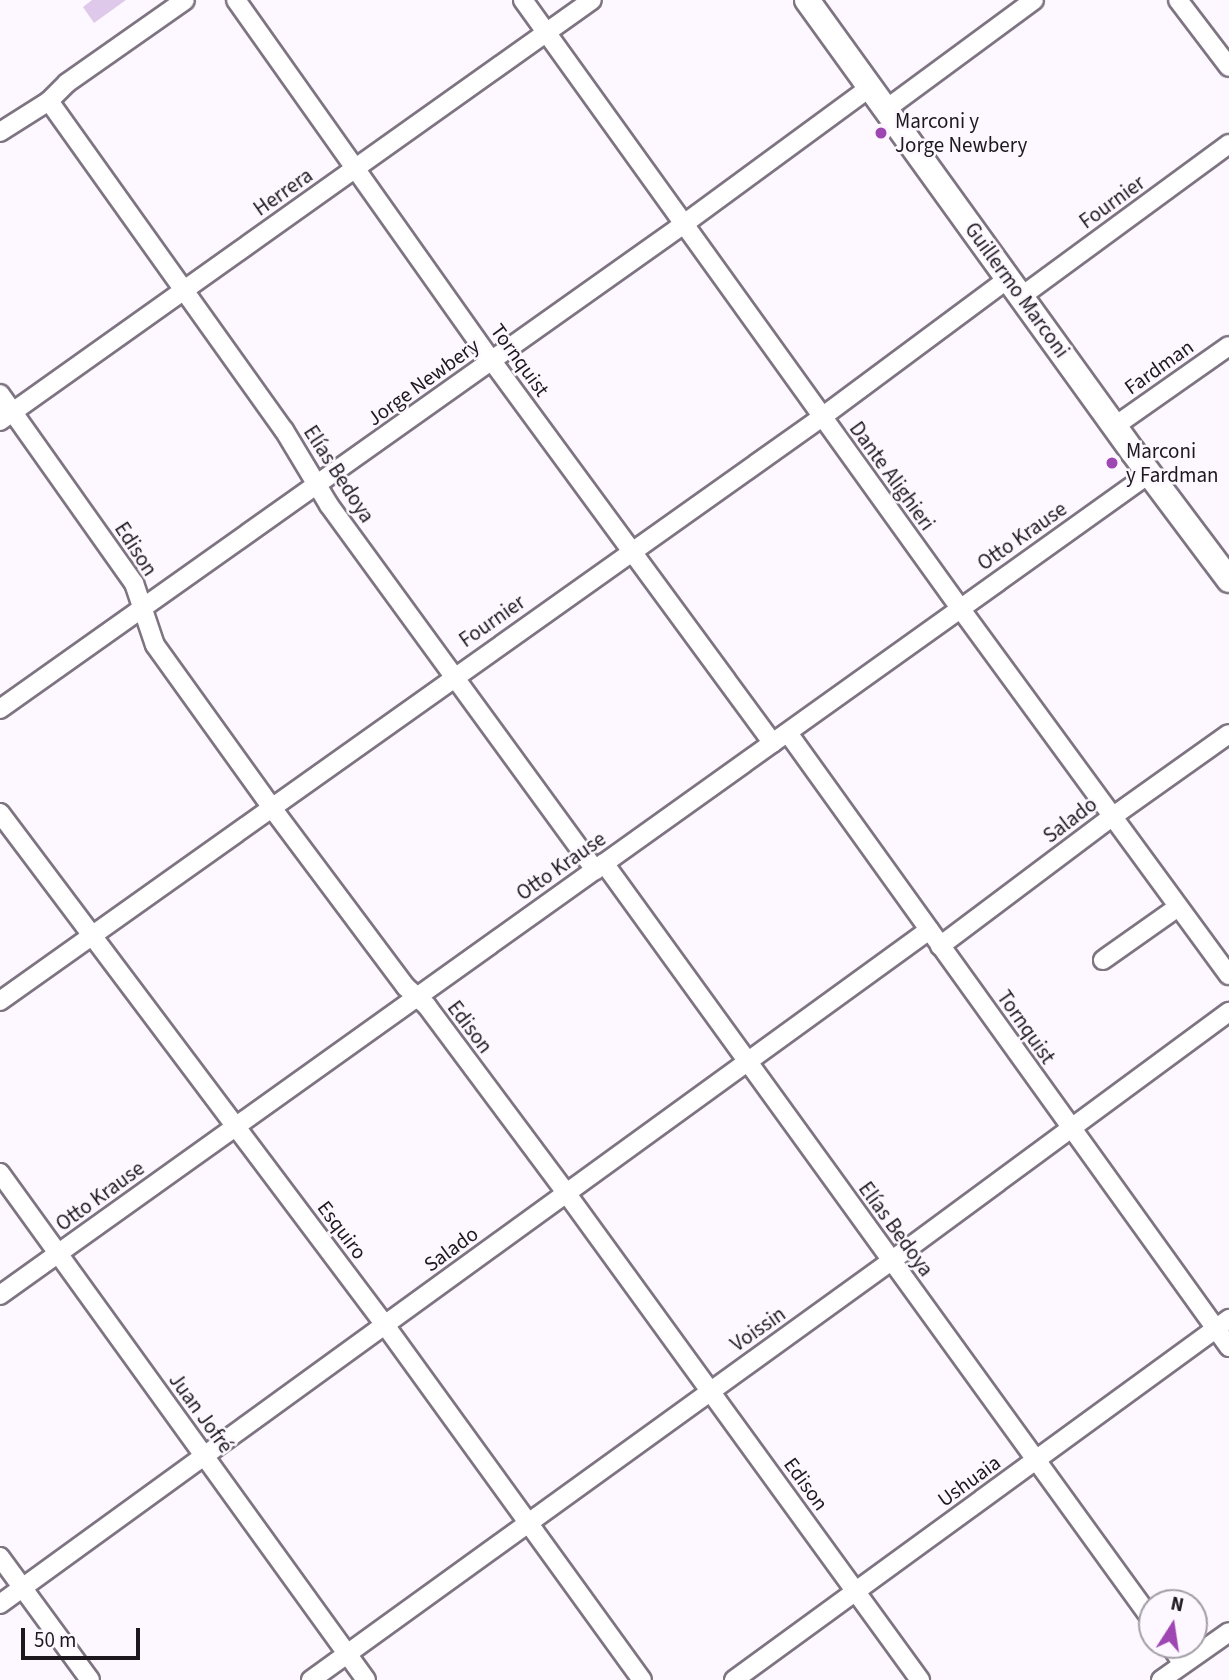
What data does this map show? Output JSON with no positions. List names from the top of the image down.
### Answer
{
  "streets": {
    "street": [
      "Herrera",
      "Fournier",
      "Guillermo Marconi",
      "Tornquist",
      "Fardman",
      "Jorge Newbery",
      "Elías Bedoya",
      "Dante Alighieri",
      "Otto Krause",
      "Edison",
      "Salado",
      "Esquiro",
      "Voissin",
      "Juan Jofré",
      "Ushuaia"
    ]
  },
  "crossings": [
    ["Herrera", "Tornquist"],
    ["Herrera", "Elías Bedoya"],
    ["Herrera", "Dante Alighieri"],
    ["Herrera", "Edison"],
    ["Fournier", "Guillermo Marconi"],
    ["Fournier", "Tornquist"],
    ["Fournier", "Elías Bedoya"],
    ["Fournier", "Dante Alighieri"],
    ["Fournier", "Edison"],
    ["Fournier", "Esquiro"],
    ["Guillermo Marconi", "Fardman"],
    ["Guillermo Marconi", "Jorge Newbery"],
    ["Guillermo Marconi", "Otto Krause"],
    ["Tornquist", "Jorge Newbery"],
    ["Tornquist", "Otto Krause"],
    ["Tornquist", "Salado"],
    ["Tornquist", "Voissin"],
    ["Tornquist", "Ushuaia"],
    ["Jorge Newbery", "Elías Bedoya"],
    ["Jorge Newbery", "Dante Alighieri"],
    ["Jorge Newbery", "Edison"],
    ["Elías Bedoya", "Otto Krause"],
    ["Elías Bedoya", "Salado"],
    ["Elías Bedoya", "Voissin"],
    ["Elías Bedoya", "Ushuaia"],
    ["Dante Alighieri", "Otto Krause"],
    ["Dante Alighieri", "Salado"],
    ["Otto Krause", "Edison"],
    ["Otto Krause", "Esquiro"],
    ["Otto Krause", "Juan Jofré"],
    ["Edison", "Salado"],
    ["Edison", "Voissin"],
    ["Edison", "Ushuaia"],
    ["Salado", "Esquiro"],
    ["Salado", "Juan Jofré"],
    ["Esquiro", "Voissin"],
    ["Voissin", "Juan Jofré"]
  ],
  "places": ["Marconi y Jorge Newbery", "Marconi y Fardman"],
  "scale_bar": "50 m",
  "north": "top"
}
